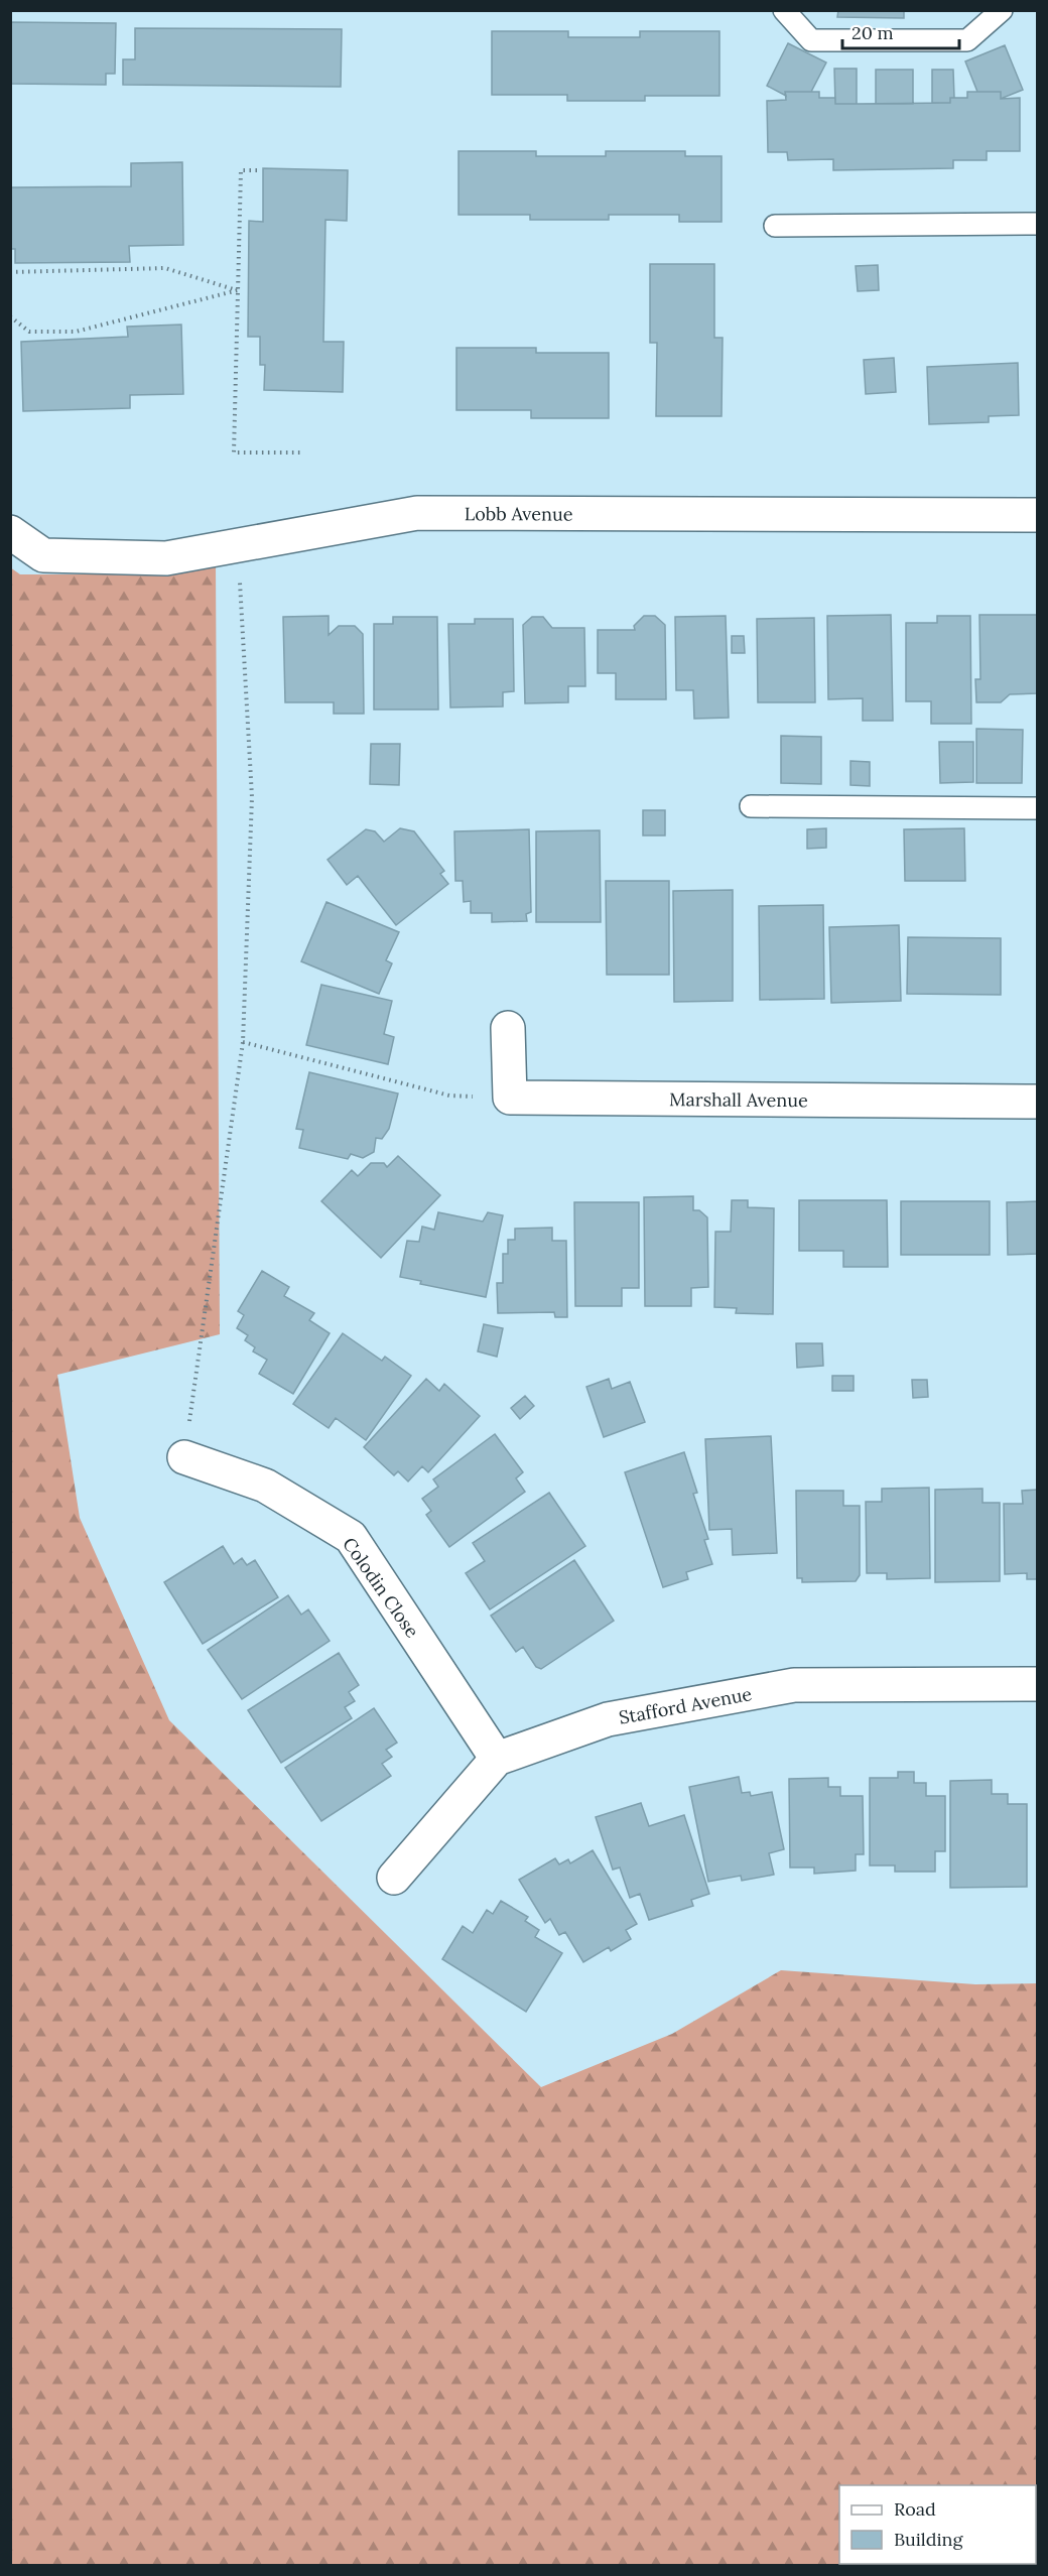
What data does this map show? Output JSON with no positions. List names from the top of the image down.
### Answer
{
  "streets": {
    "street": [
      "Lobb Avenue",
      "Marshall Avenue",
      "Colodin Close",
      "Stafford Avenue"
    ]
  },
  "crossings": [
    ["Colodin Close", "Stafford Avenue"]
  ],
  "legend": ["Road", "Building"],
  "scale_bar": "20 m"
}
